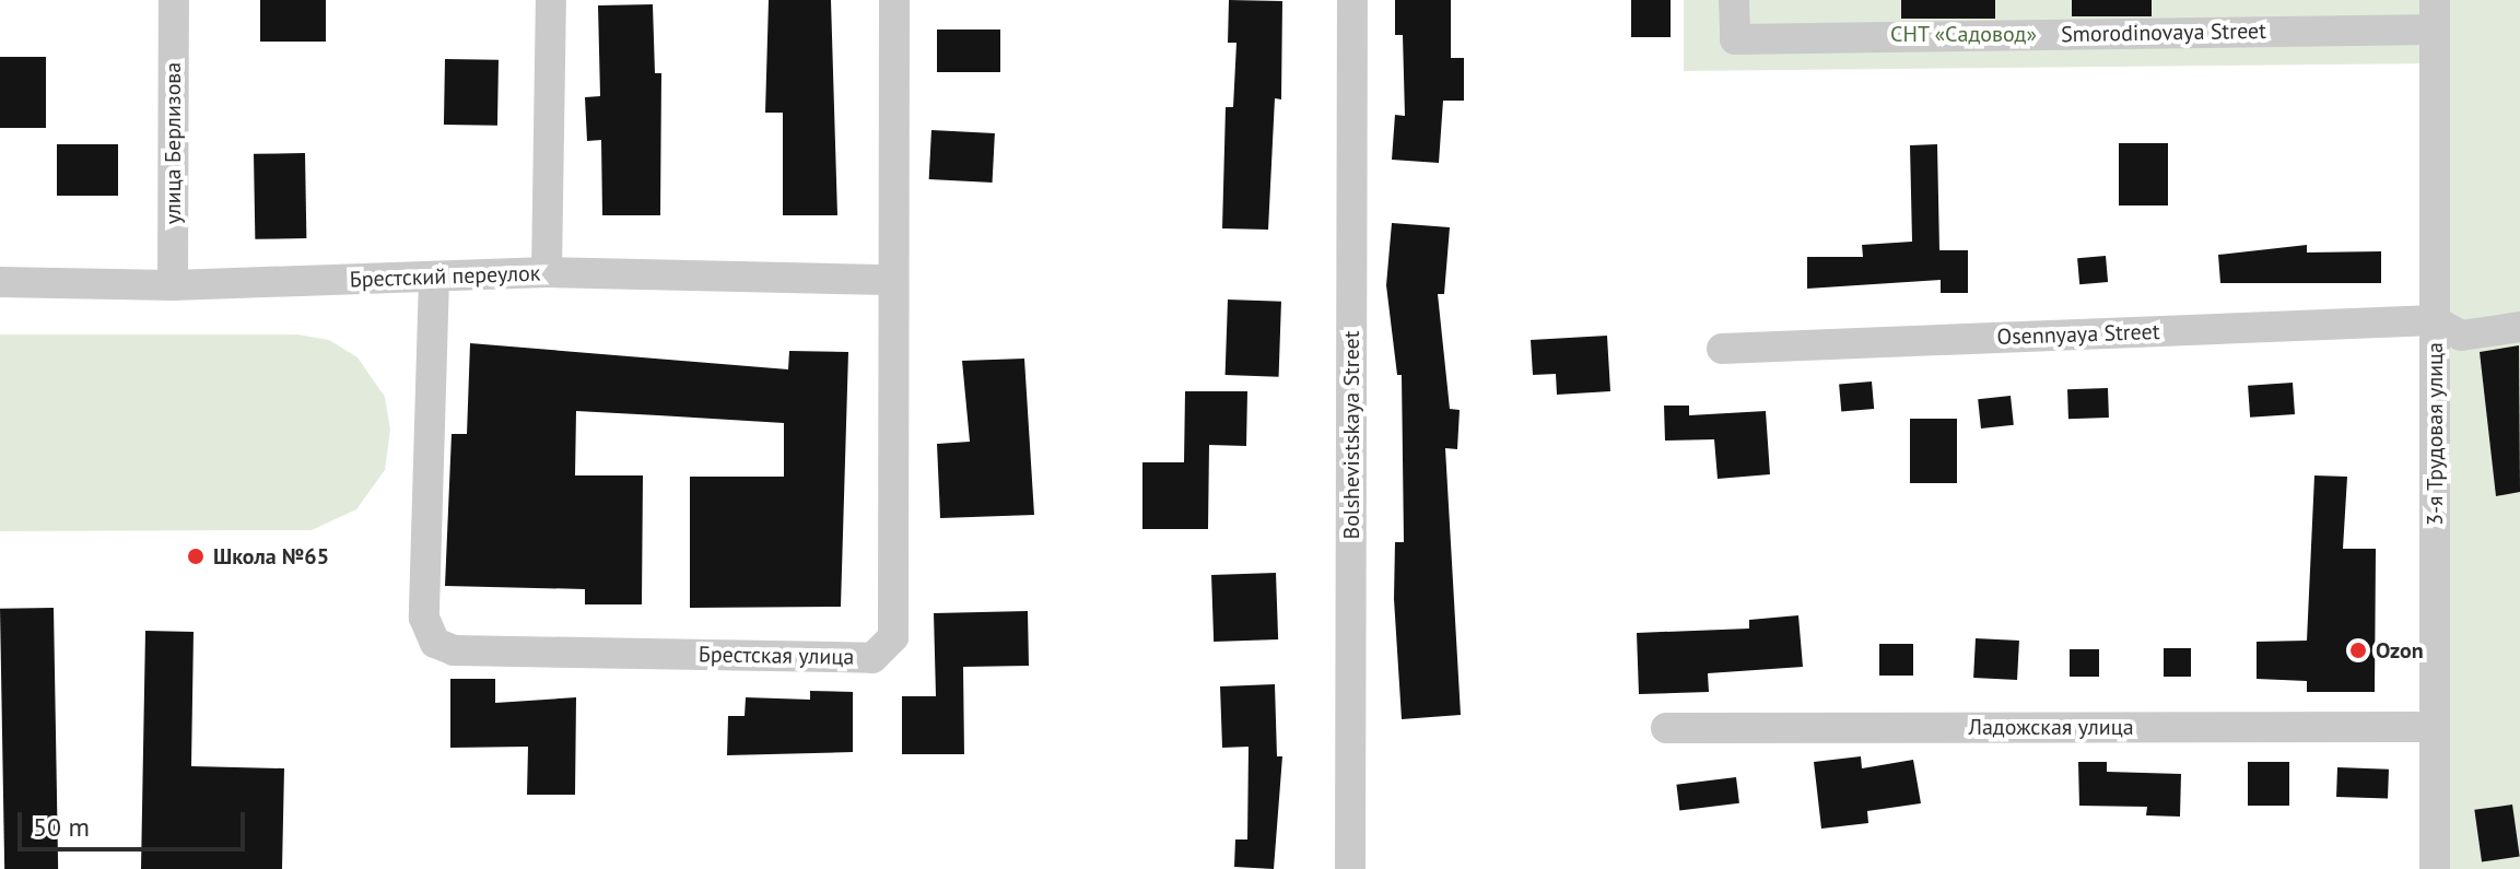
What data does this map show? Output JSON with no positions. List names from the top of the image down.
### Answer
{
  "streets": {
    "street": [
      "Smorodinovaya Street",
      "улица Берлизова",
      "Брестский переулок",
      "Osennyaya Street",
      "3-я Трудовая улица",
      "Bolshevistskaya Street",
      "Брестская улица",
      "Ладожская улица"
    ]
  },
  "crossings": [
    ["Smorodinovaya Street", "3-я Трудовая улица"],
    ["улица Берлизова", "Брестский переулок"],
    ["Брестский переулок", "Брестская улица"],
    ["Osennyaya Street", "3-я Трудовая улица"],
    ["3-я Трудовая улица", "Ладожская улица"]
  ],
  "parks": ["СНТ «Садовод»"],
  "places": ["Школа №65", "Ozon"],
  "scale_bar": "50 m"
}
